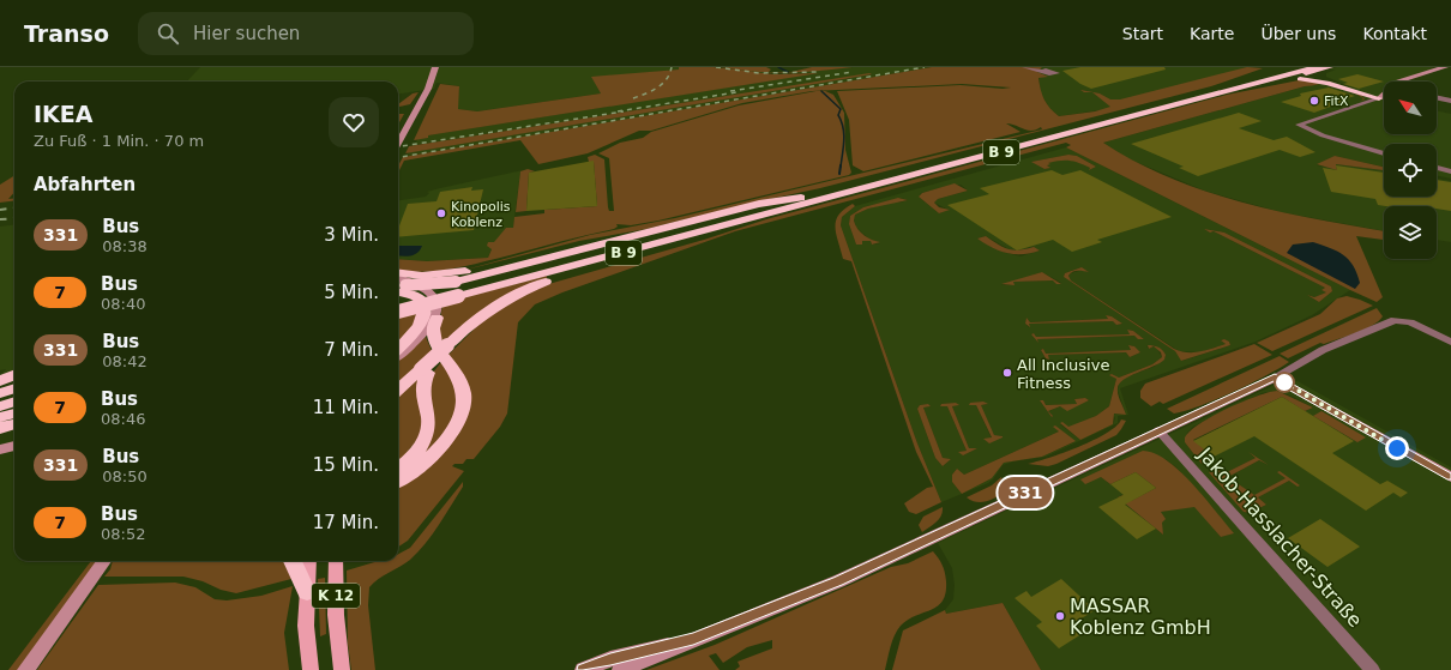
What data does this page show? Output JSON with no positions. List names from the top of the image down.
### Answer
{
  "streets": {
    "highway": ["B 9"],
    "main road": ["K 12"],
    "street": ["Jakob-Hasslacher-Straße"]
  },
  "places": [
    "FitX",
    "Kinopolis Koblenz",
    "All Inclusive Fitness",
    "MASSAR Koblenz GmbH"
  ],
  "lines": ["bus line 331"],
  "north": "top left",
  "page": {
    "header": "Transo",
    "search": "Hier suchen",
    "nav": [
      "Start",
      "Karte",
      "Über uns",
      "Kontakt"
    ],
    "on_map": "331",
    "heading": [
      ["IKEA", "Zu Fuß · 1 Min. · 70 m"],
      "Abfahrten"
    ],
    "list": [
      {
        "mark": "331",
        "name": "Bus",
        "note": "08:38",
        "value": "3 Min."
      },
      {
        "mark": "7",
        "name": "Bus",
        "note": "08:40",
        "value": "5 Min."
      },
      {
        "mark": "331",
        "name": "Bus",
        "note": "08:42",
        "value": "7 Min."
      },
      {
        "mark": "7",
        "name": "Bus",
        "note": "08:46",
        "value": "11 Min."
      },
      {
        "mark": "331",
        "name": "Bus",
        "note": "08:50",
        "value": "15 Min."
      },
      {
        "mark": "7",
        "name": "Bus",
        "note": "08:52",
        "value": "17 Min."
      }
    ]
  }
}
